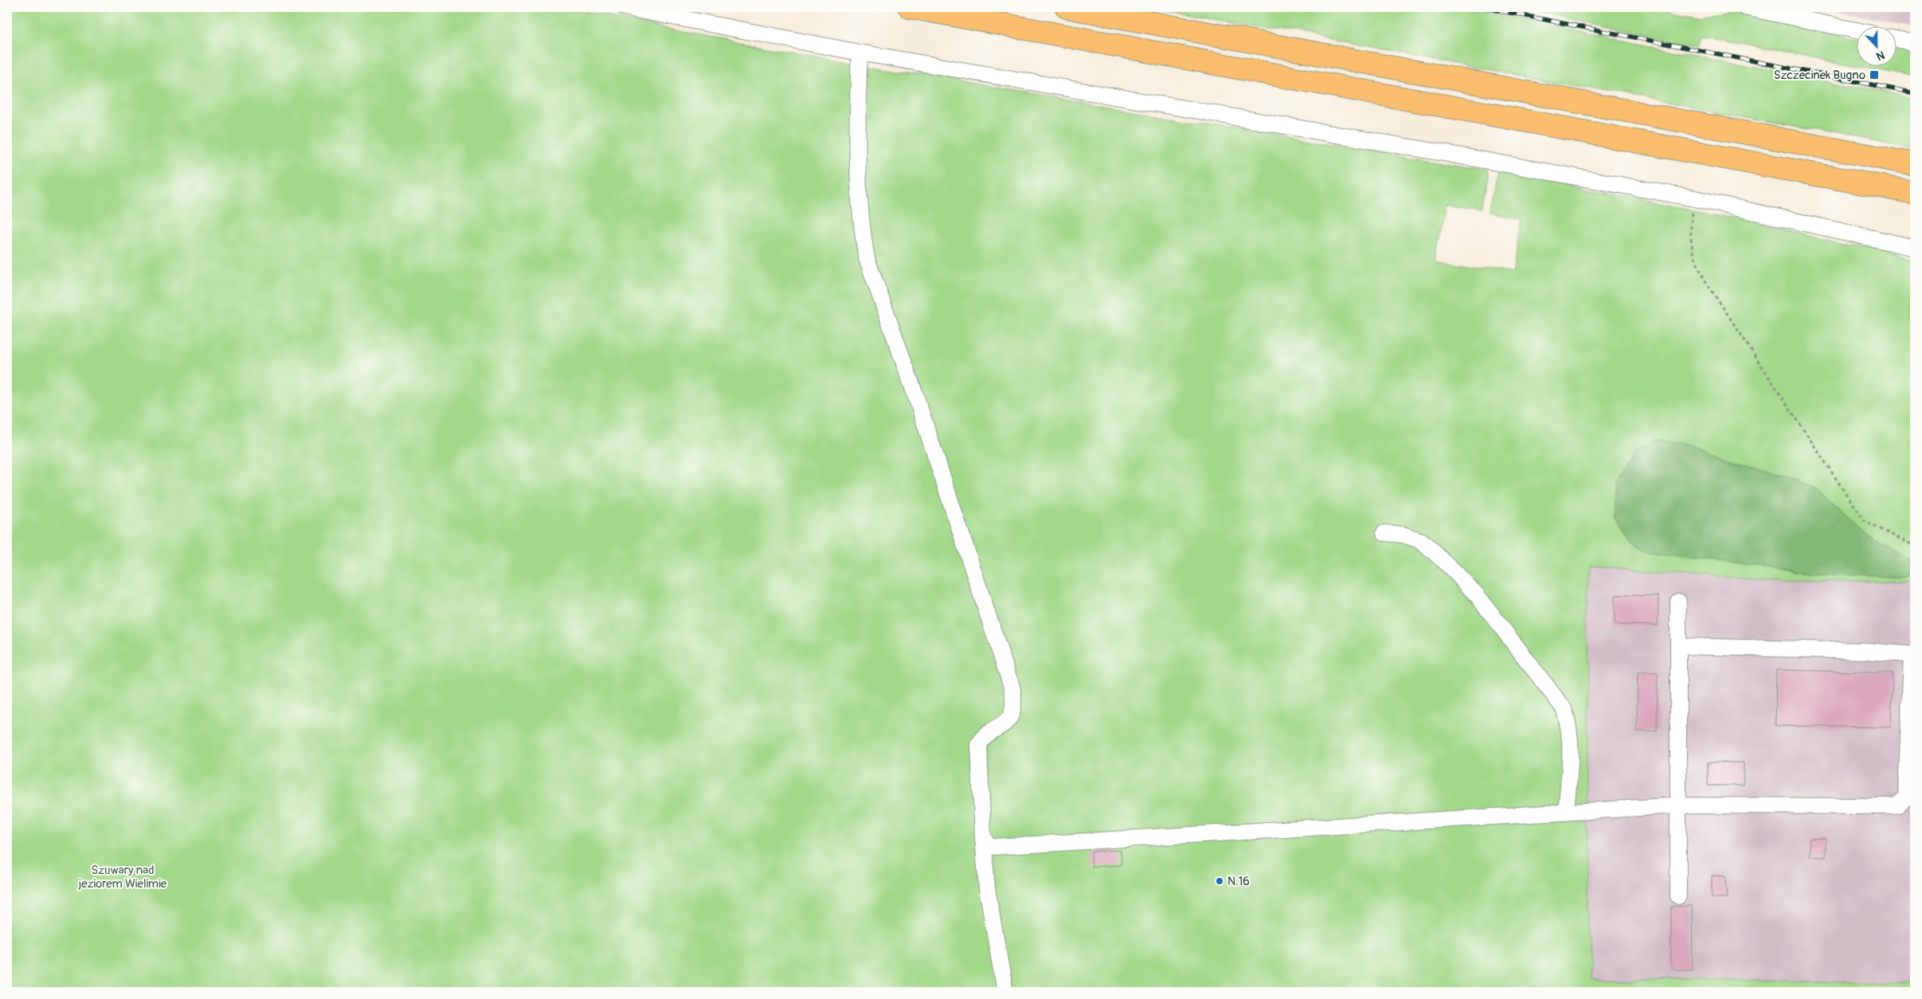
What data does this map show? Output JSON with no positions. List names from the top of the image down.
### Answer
{
  "parks": ["Szuwary nad jeziorem Wielimie"],
  "places": {
    "transit": ["Szczecinek Bugno"],
    "other": ["N.16"]
  },
  "north": "bottom"
}
